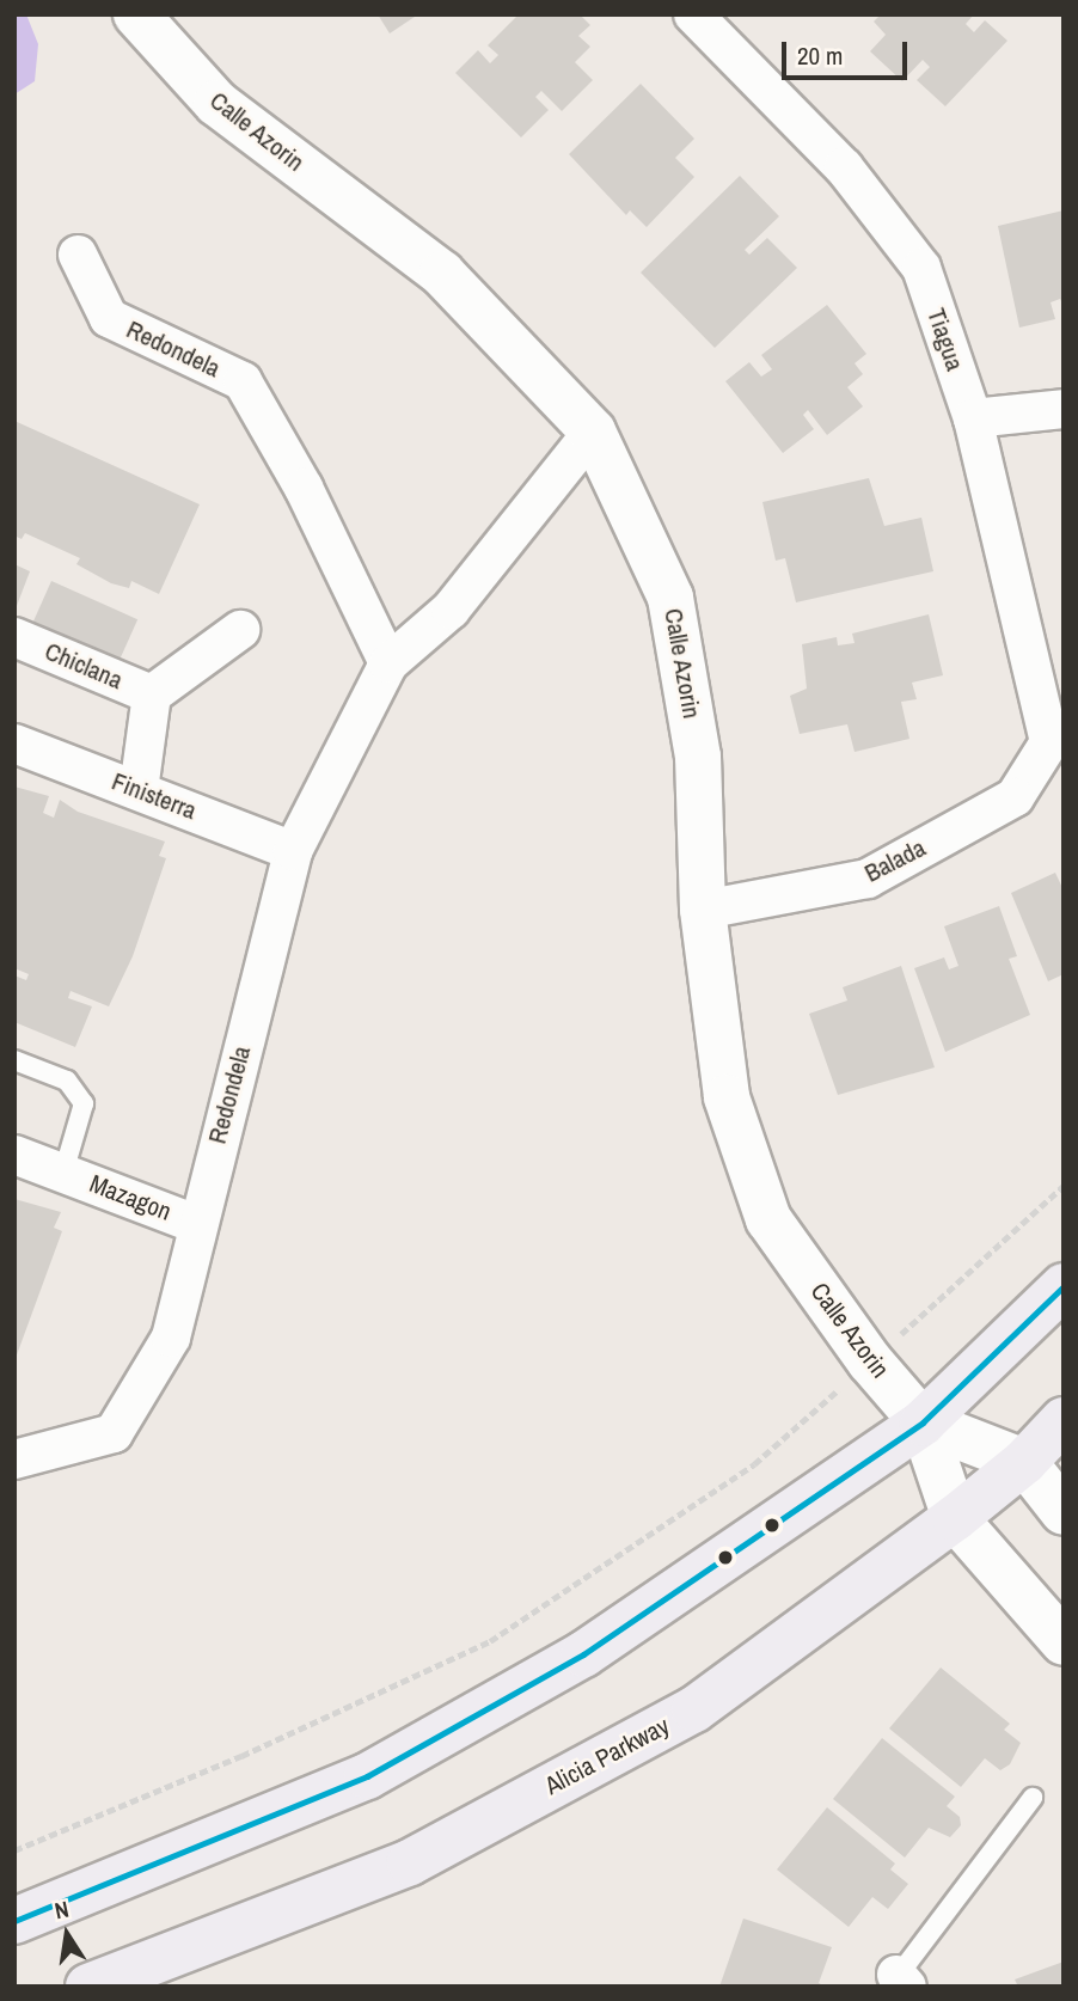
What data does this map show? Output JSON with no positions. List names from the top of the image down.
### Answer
{
  "streets": {
    "main road": ["Alicia Parkway"],
    "street": [
      "Calle Azorin",
      "Tiagua",
      "Redondela",
      "Chiclana",
      "Finisterra",
      "Balada",
      "Mazagon"
    ]
  },
  "crossings": [
    ["Calle Azorin", "Redondela"],
    ["Calle Azorin", "Balada"],
    ["Calle Azorin", "Alicia Parkway"],
    ["Tiagua", "Balada"],
    ["Redondela", "Finisterra"],
    ["Redondela", "Mazagon"],
    ["Chiclana", "Finisterra"]
  ],
  "scale_bar": "20 m",
  "north": "top"
}
